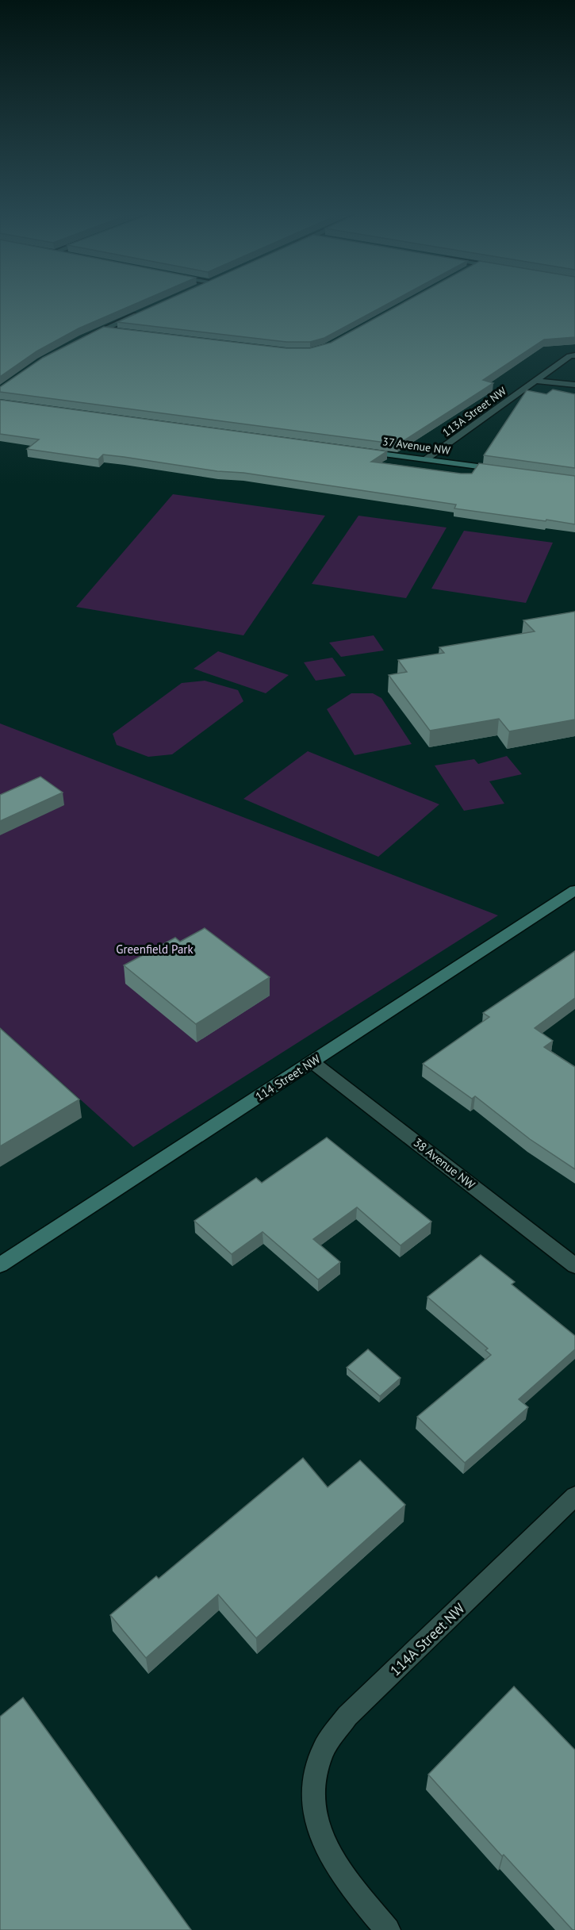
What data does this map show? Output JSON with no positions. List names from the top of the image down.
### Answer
{
  "streets": {
    "street": [
      "113A Street NW",
      "37 Avenue NW",
      "114 Street NW",
      "38 Avenue NW",
      "114A Street NW"
    ]
  },
  "crossings": [
    ["113A Street NW", "37 Avenue NW"],
    ["114 Street NW", "38 Avenue NW"]
  ],
  "parks": ["Greenfield Park"]
}
